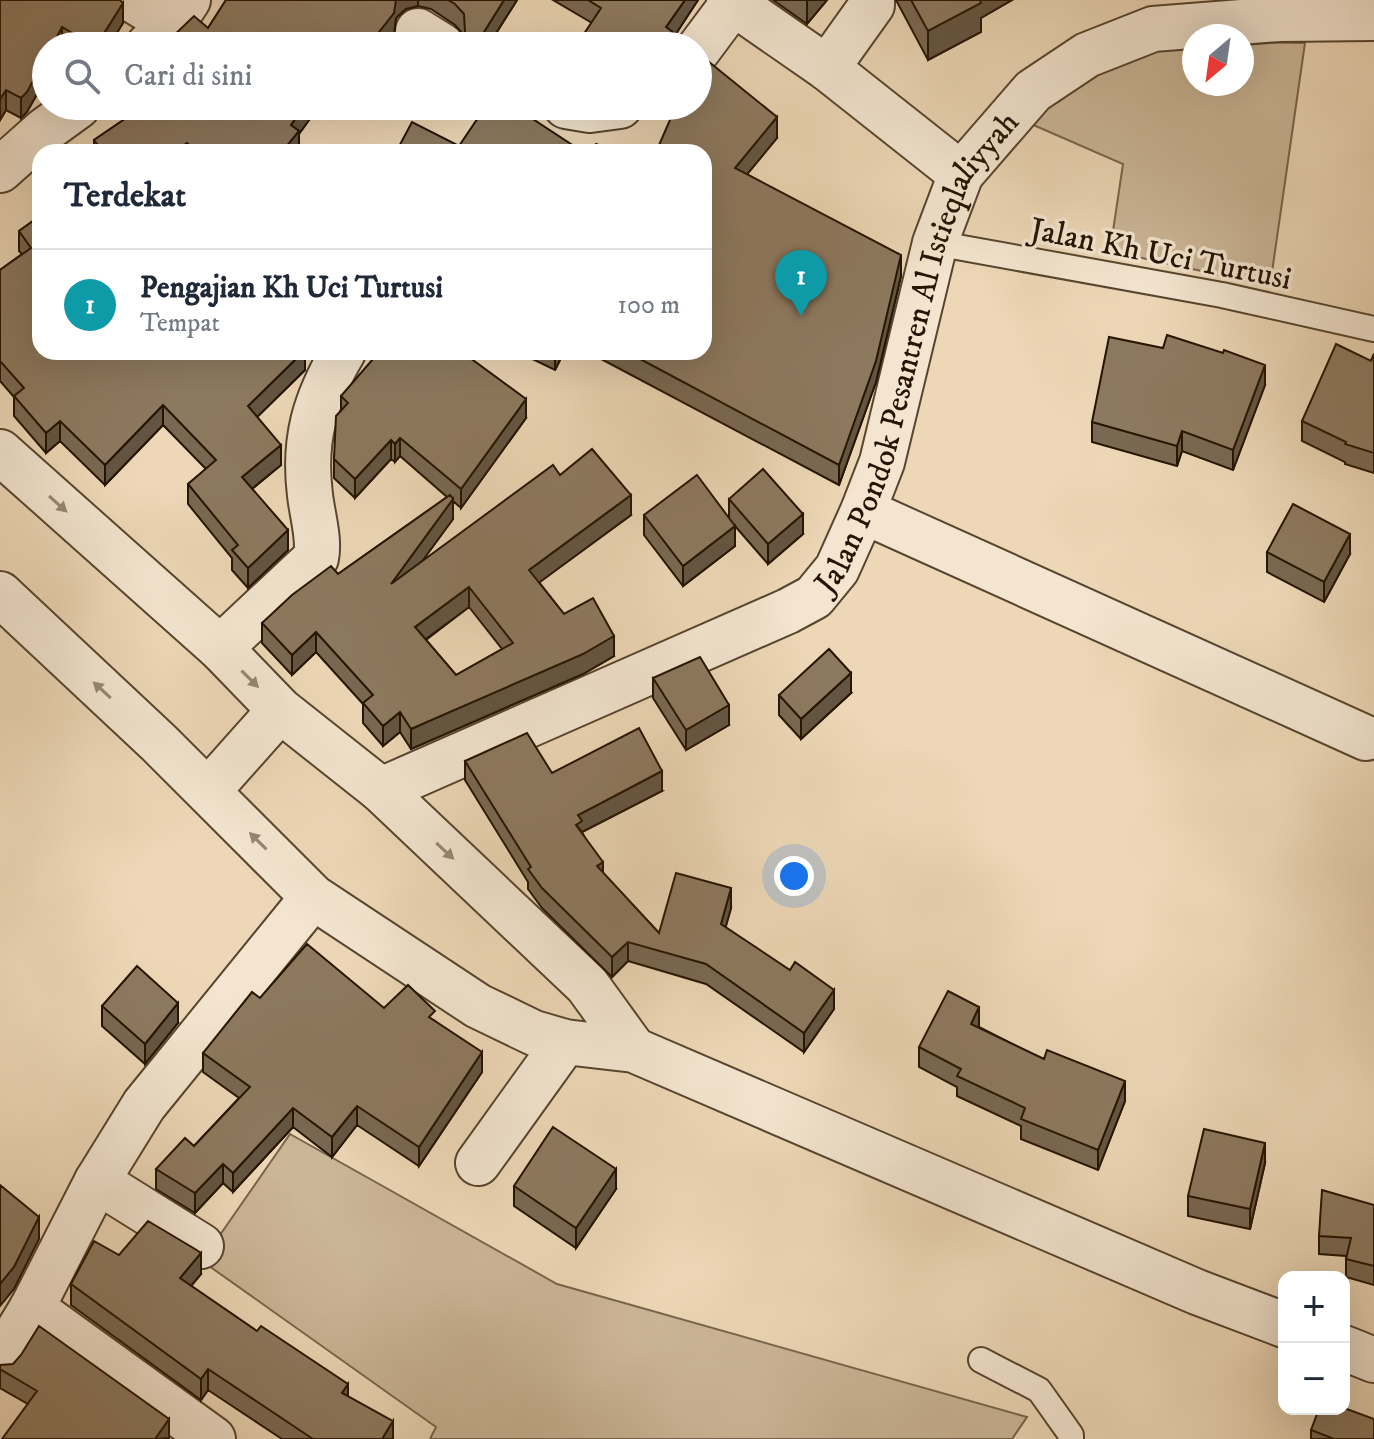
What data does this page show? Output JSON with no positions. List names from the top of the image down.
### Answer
{
  "streets": {
    "street": ["Jalan Pondok Pesantren Al Istieqlaliyyah"],
    "lane": ["Jalan Kh Uci Turtusi"]
  },
  "crossings": [
    ["Jalan Kh Uci Turtusi", "Jalan Pondok Pesantren Al Istieqlaliyyah"]
  ],
  "north": "bottom left",
  "page": {
    "search": "Cari di sini",
    "heading": "Terdekat",
    "list": [
      {
        "mark": "1",
        "name": "Pengajian Kh Uci Turtusi",
        "note": "Tempat",
        "value": "100 m"
      }
    ],
    "pins": "1",
    "map_buttons": ["+", "−"]
  }
}
